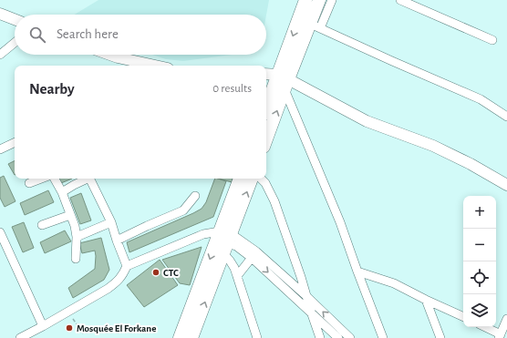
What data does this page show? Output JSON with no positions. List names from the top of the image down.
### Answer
{
  "places": ["CTC", "Mosquée El Forkane"],
  "page": {
    "search": "Search here",
    "heading": ["Nearby", "0 results"],
    "map_buttons": ["+", "−"]
  }
}
